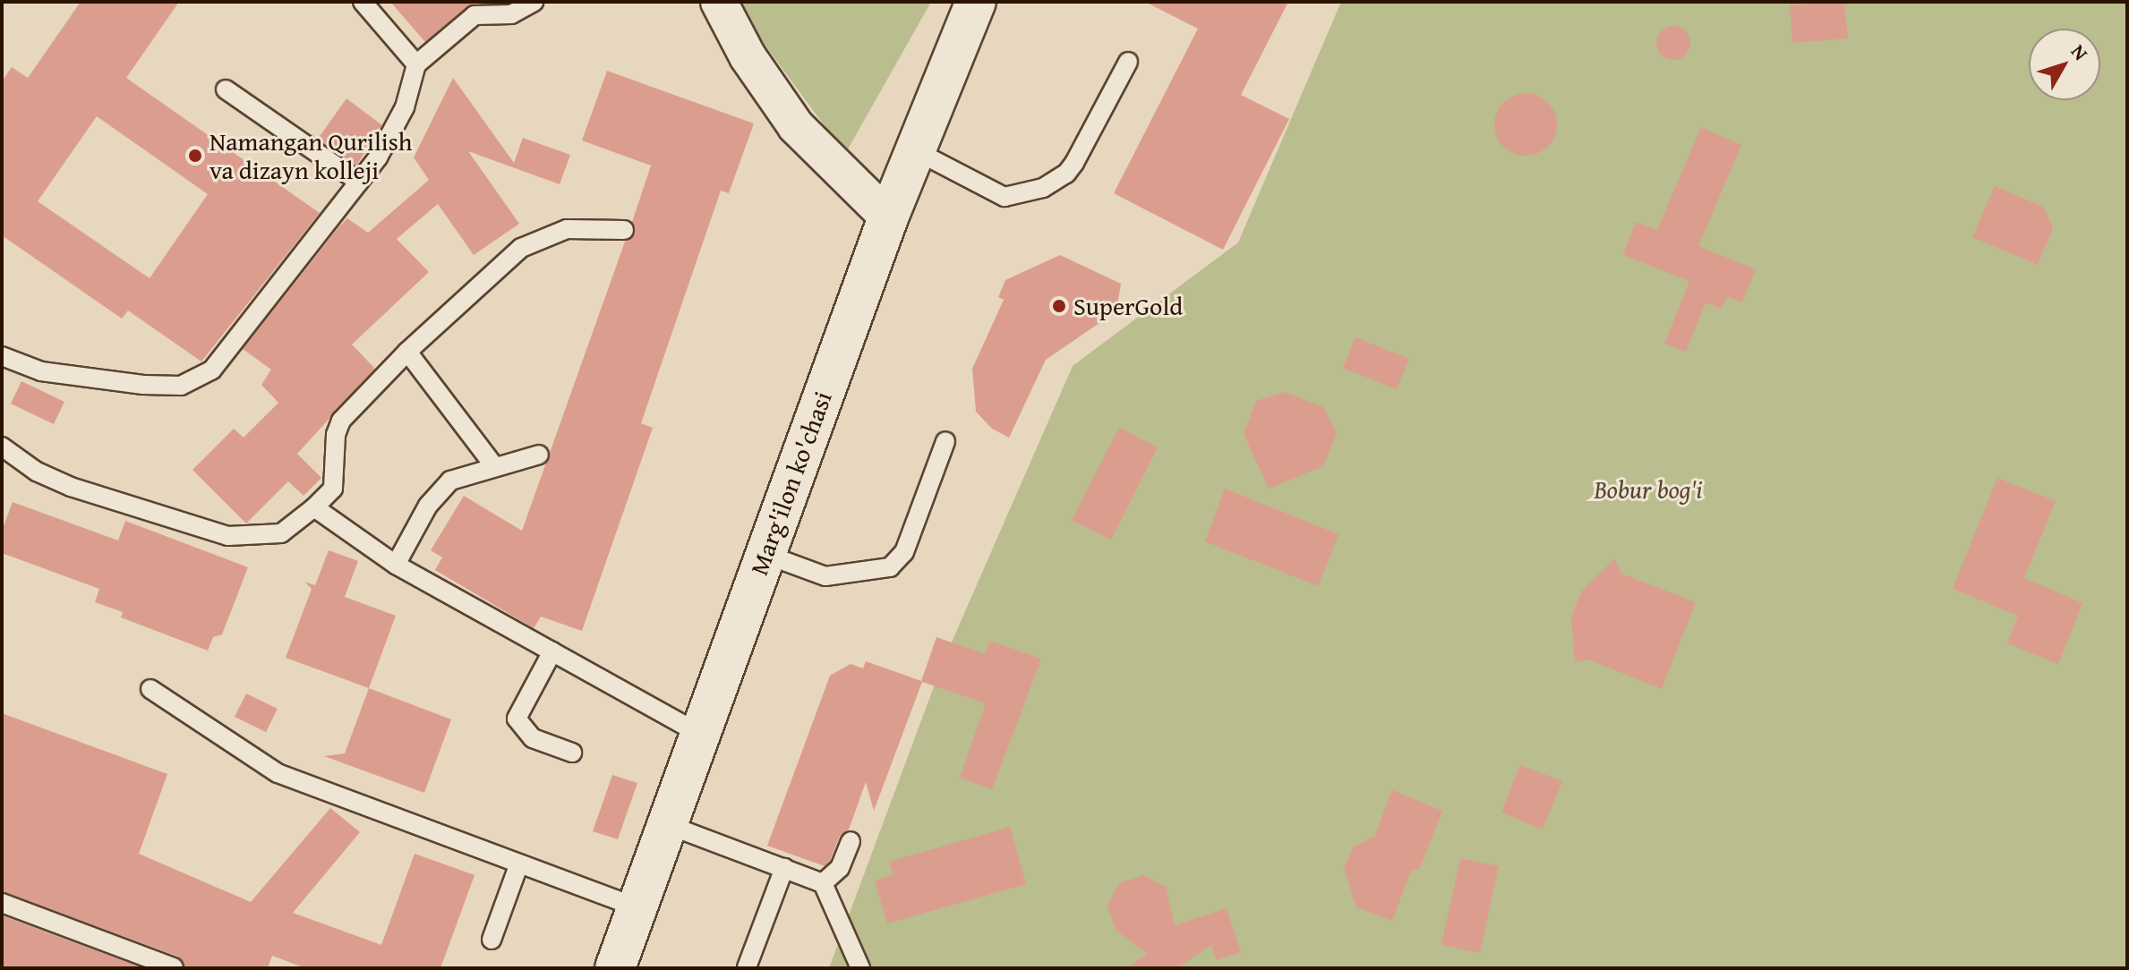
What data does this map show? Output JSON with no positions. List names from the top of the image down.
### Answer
{
  "streets": {
    "main road": ["Marg'ilon ko'chasi"]
  },
  "parks": ["Bobur bog'i"],
  "places": ["Namangan Qurilish va dizayn kolleji", "SuperGold"],
  "north": "top right"
}
